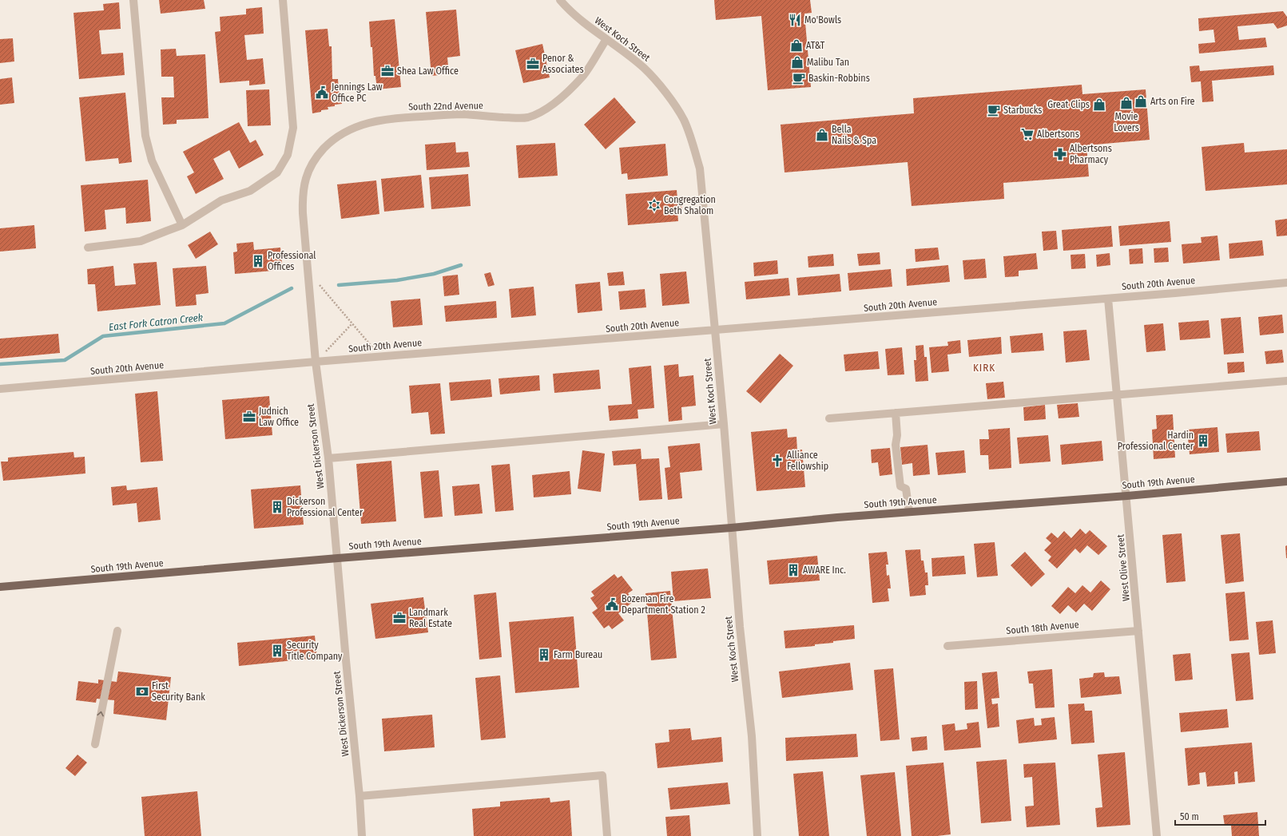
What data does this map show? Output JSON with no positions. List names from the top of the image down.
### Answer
{
  "streets": {
    "main road": ["South 19th Avenue"],
    "street": [
      "West Koch Street",
      "South 22nd Avenue",
      "South 20th Avenue",
      "West Dickerson Street",
      "West Olive Street",
      "South 18th Avenue"
    ]
  },
  "crossings": [
    ["West Koch Street", "South 22nd Avenue"],
    ["West Koch Street", "South 20th Avenue"],
    ["West Koch Street", "South 19th Avenue"],
    ["South 22nd Avenue", "West Dickerson Street"],
    ["South 20th Avenue", "West Dickerson Street"],
    ["South 20th Avenue", "West Olive Street"],
    ["West Dickerson Street", "South 19th Avenue"],
    ["South 19th Avenue", "West Olive Street"],
    ["West Olive Street", "South 18th Avenue"]
  ],
  "districts": ["KIRK"],
  "water": ["East Fork Catron Creek"],
  "places": {
    "restaurant": ["Mo'Bowls"],
    "shop": [
      "AT&T",
      "Malibu Tan",
      "Arts on Fire",
      "Movie Lovers",
      "Great Clips",
      "Bella Nails & Spa"
    ],
    "office": [
      "Penor & Associates",
      "Shea Law Office",
      "Judnich Law Office",
      "Landmark Real Estate"
    ],
    "cafe": ["Baskin-Robbins", "Starbucks"],
    "public building": ["Jennings Law Office PC", "Bozeman Fire Department Station 2"],
    "supermarket": ["Albertsons"],
    "pharmacy": ["Albertsons Pharmacy"],
    "synagogue": ["Congregation Beth Shalom"],
    "building": [
      "Professional Offices",
      "Hardin Professional Center",
      "Dickerson Professional Center",
      "AWARE Inc.",
      "Security Title Company",
      "Farm Bureau"
    ],
    "church": ["Alliance Fellowship"],
    "bank": ["First Security Bank"]
  },
  "scale_bar": "50 m"
}
